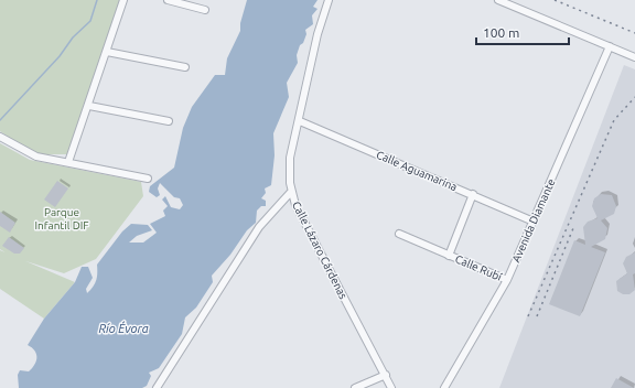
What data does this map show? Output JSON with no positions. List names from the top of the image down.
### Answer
{
  "streets": {
    "street": [
      "Calle Aguamarina",
      "Avenida Diamante",
      "Calle Lázaro Cárdenas",
      "Calle Rubí"
    ]
  },
  "crossings": [
    ["Calle Aguamarina", "Avenida Diamante"],
    ["Calle Aguamarina", "Calle Lázaro Cárdenas"],
    ["Avenida Diamante", "Calle Rubí"]
  ],
  "water": ["Río Évora"],
  "parks": ["Parque Infantil DIF"],
  "scale_bar": "100 m"
}
